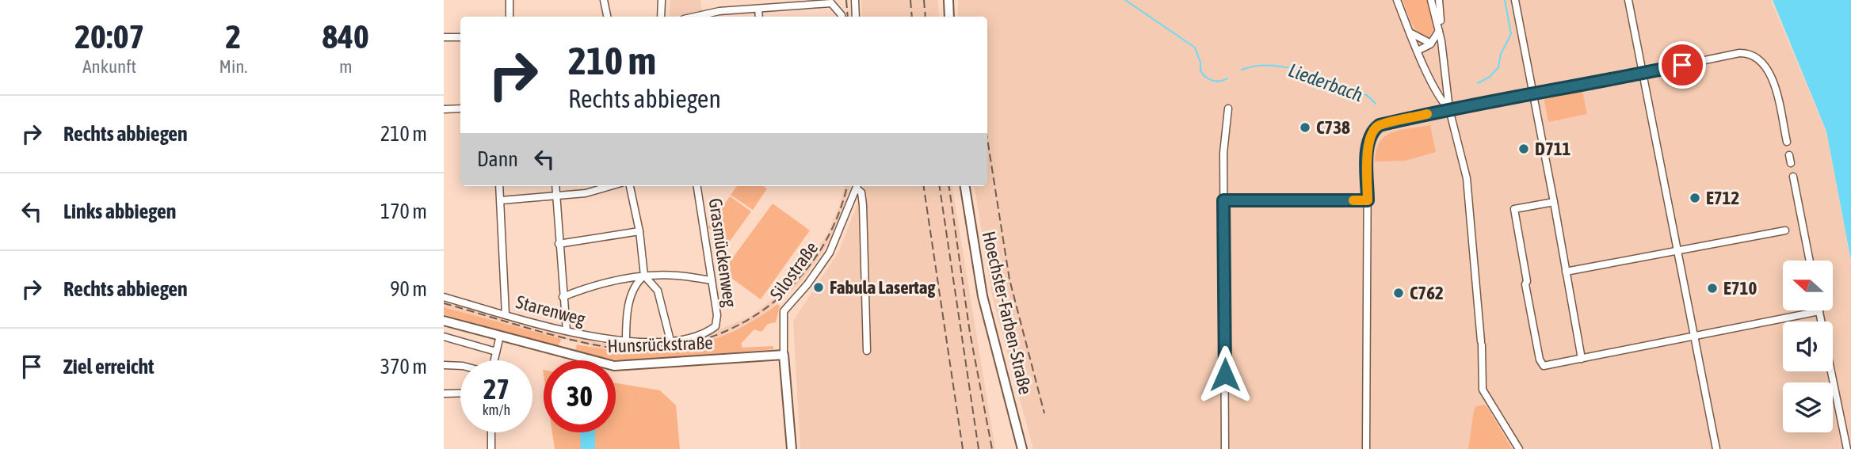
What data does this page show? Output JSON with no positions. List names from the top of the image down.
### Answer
{
  "streets": {
    "main road": ["Silostraße", "Hoechster-Farben-Straße", "Hunsrückstraße"],
    "street": ["Grasmückenweg", "Starenweg"]
  },
  "crossings": [
    ["Grasmückenweg", "Starenweg"],
    ["Silostraße", "Hunsrückstraße"]
  ],
  "water": ["Liederbach"],
  "places": [
    "C738",
    "D711",
    "E712",
    "Fabula Lasertag",
    "E710",
    "C762"
  ],
  "north": "left",
  "page": {
    "eta": [
      "20:07",
      "Ankunft",
      "2",
      "Min.",
      "840",
      "m"
    ],
    "turn": ["210 m", "Rechts abbiegen"],
    "list": [
      {
        "name": "Rechts abbiegen",
        "value": "210 m"
      },
      {
        "name": "Links abbiegen",
        "value": "170 m"
      },
      {
        "name": "Rechts abbiegen",
        "value": "90 m"
      },
      {
        "name": "Ziel erreicht",
        "value": "370 m"
      }
    ],
    "then": "Dann",
    "speed": "27 km/h",
    "limit": "30"
  }
}
